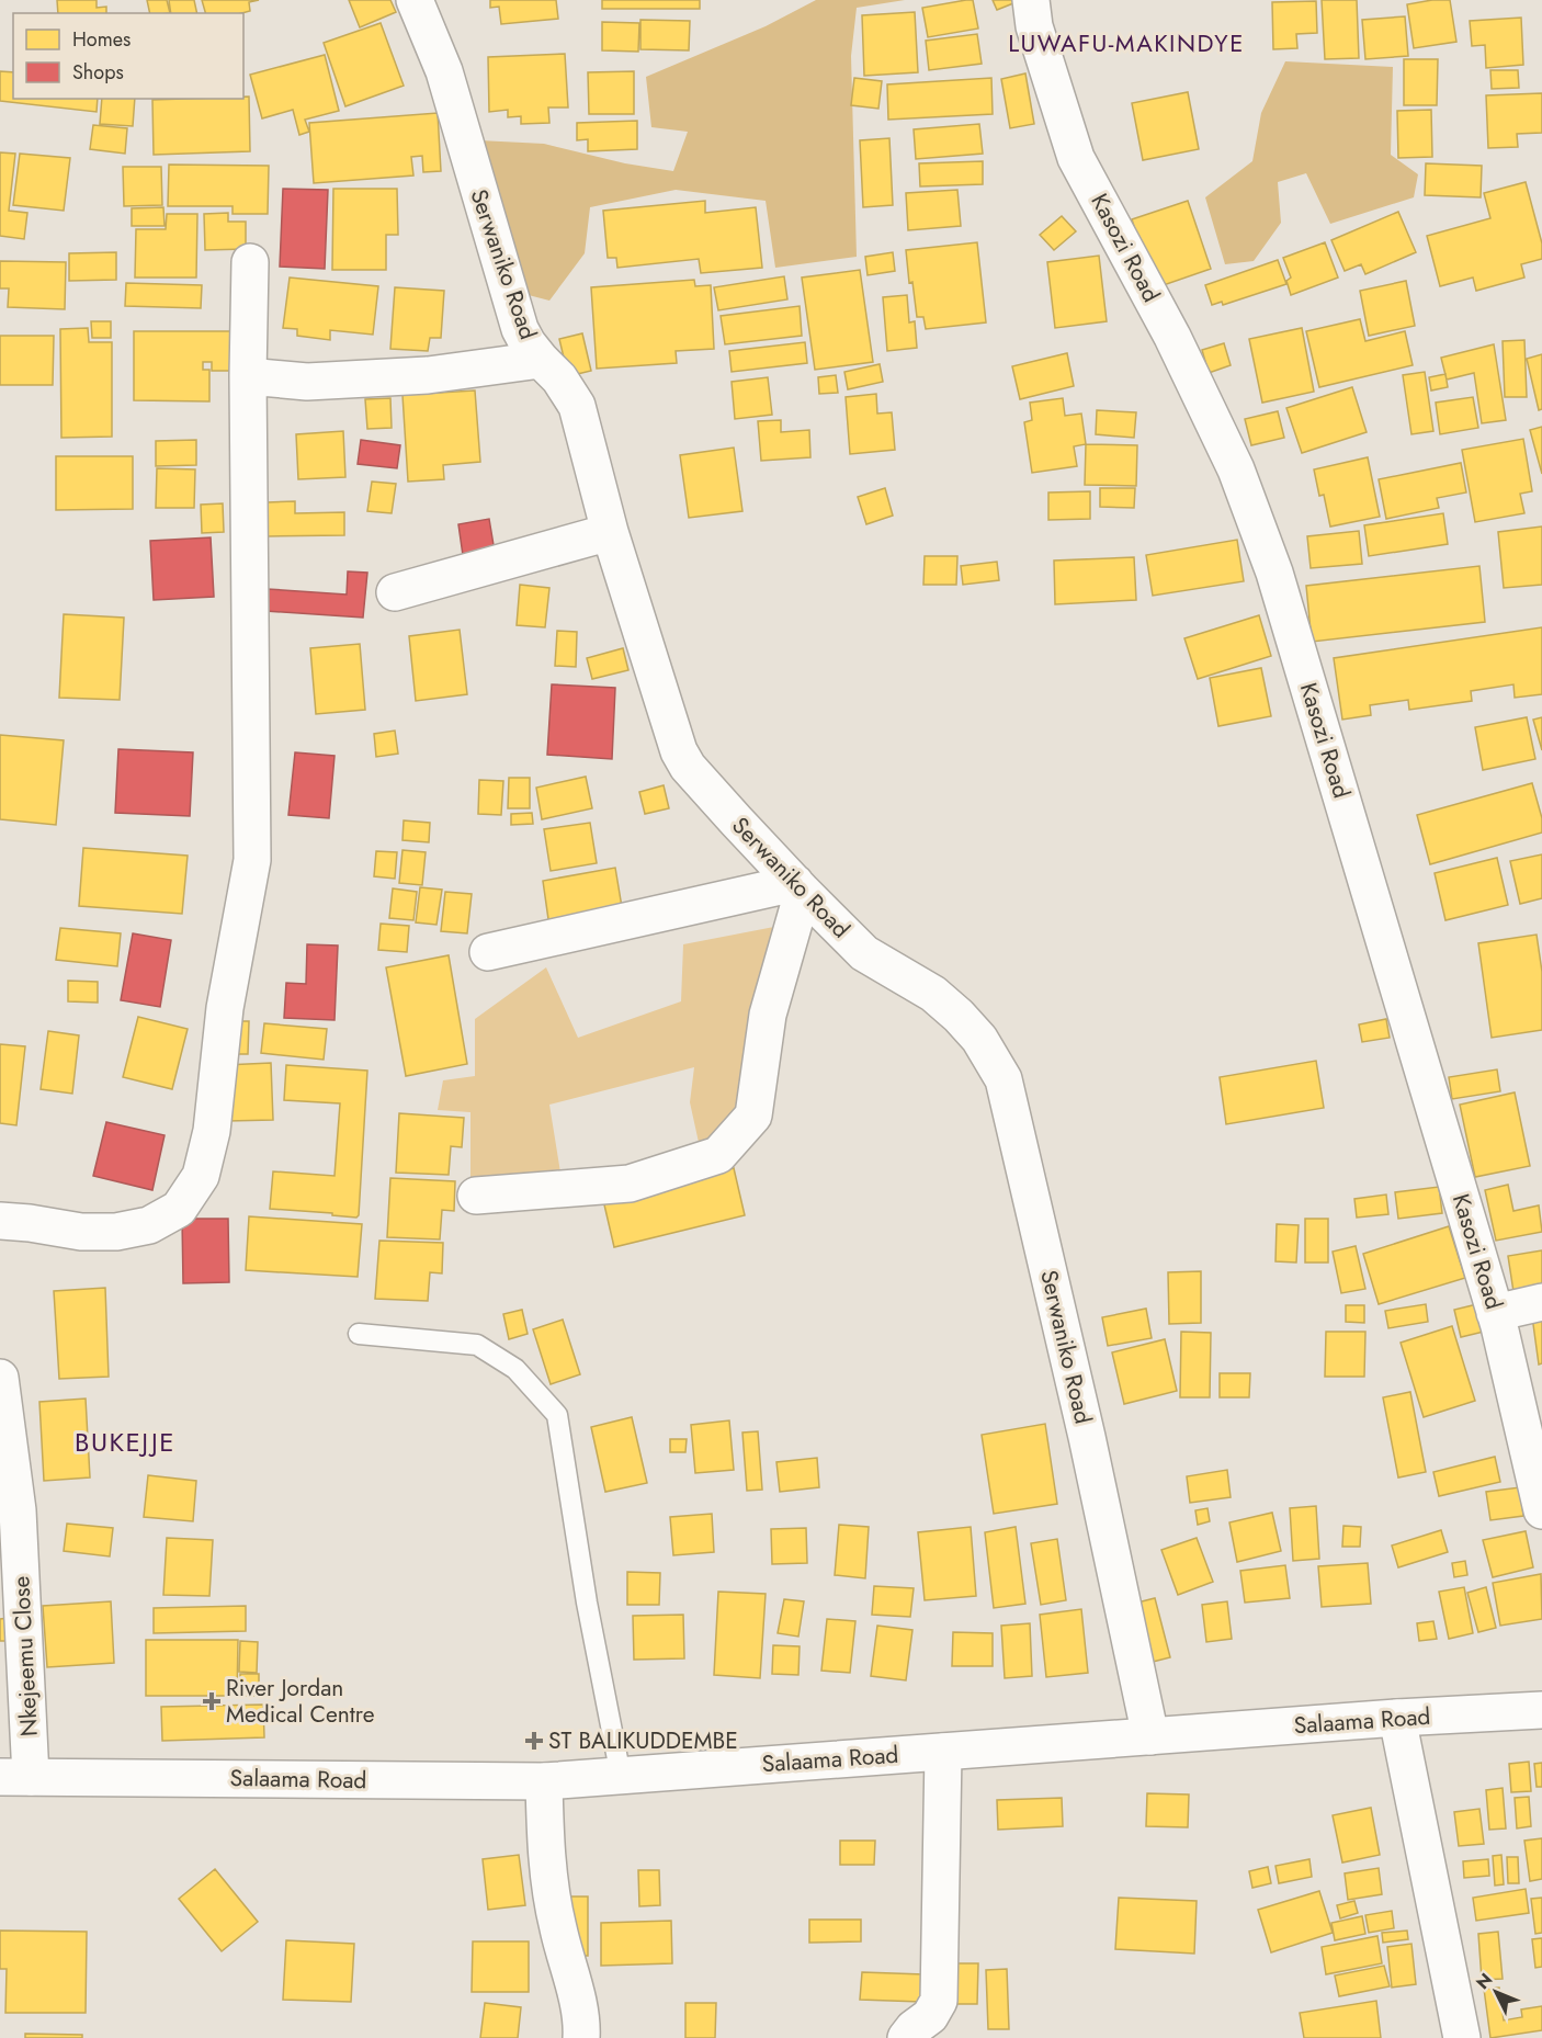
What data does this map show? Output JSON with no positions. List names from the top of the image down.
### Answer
{
  "streets": {
    "street": [
      "Kasozi Road",
      "Serwaniko Road",
      "Nkejeemu Close",
      "Salaama Road"
    ]
  },
  "crossings": [
    ["Serwaniko Road", "Salaama Road"],
    ["Nkejeemu Close", "Salaama Road"]
  ],
  "districts": ["LUWAFU-MAKINDYE", "BUKEJJE"],
  "places": {
    "health": ["River Jordan Medical Centre", "ST BALIKUDDEMBE"]
  },
  "legend": ["Homes", "Shops"],
  "north": "top left"
}
